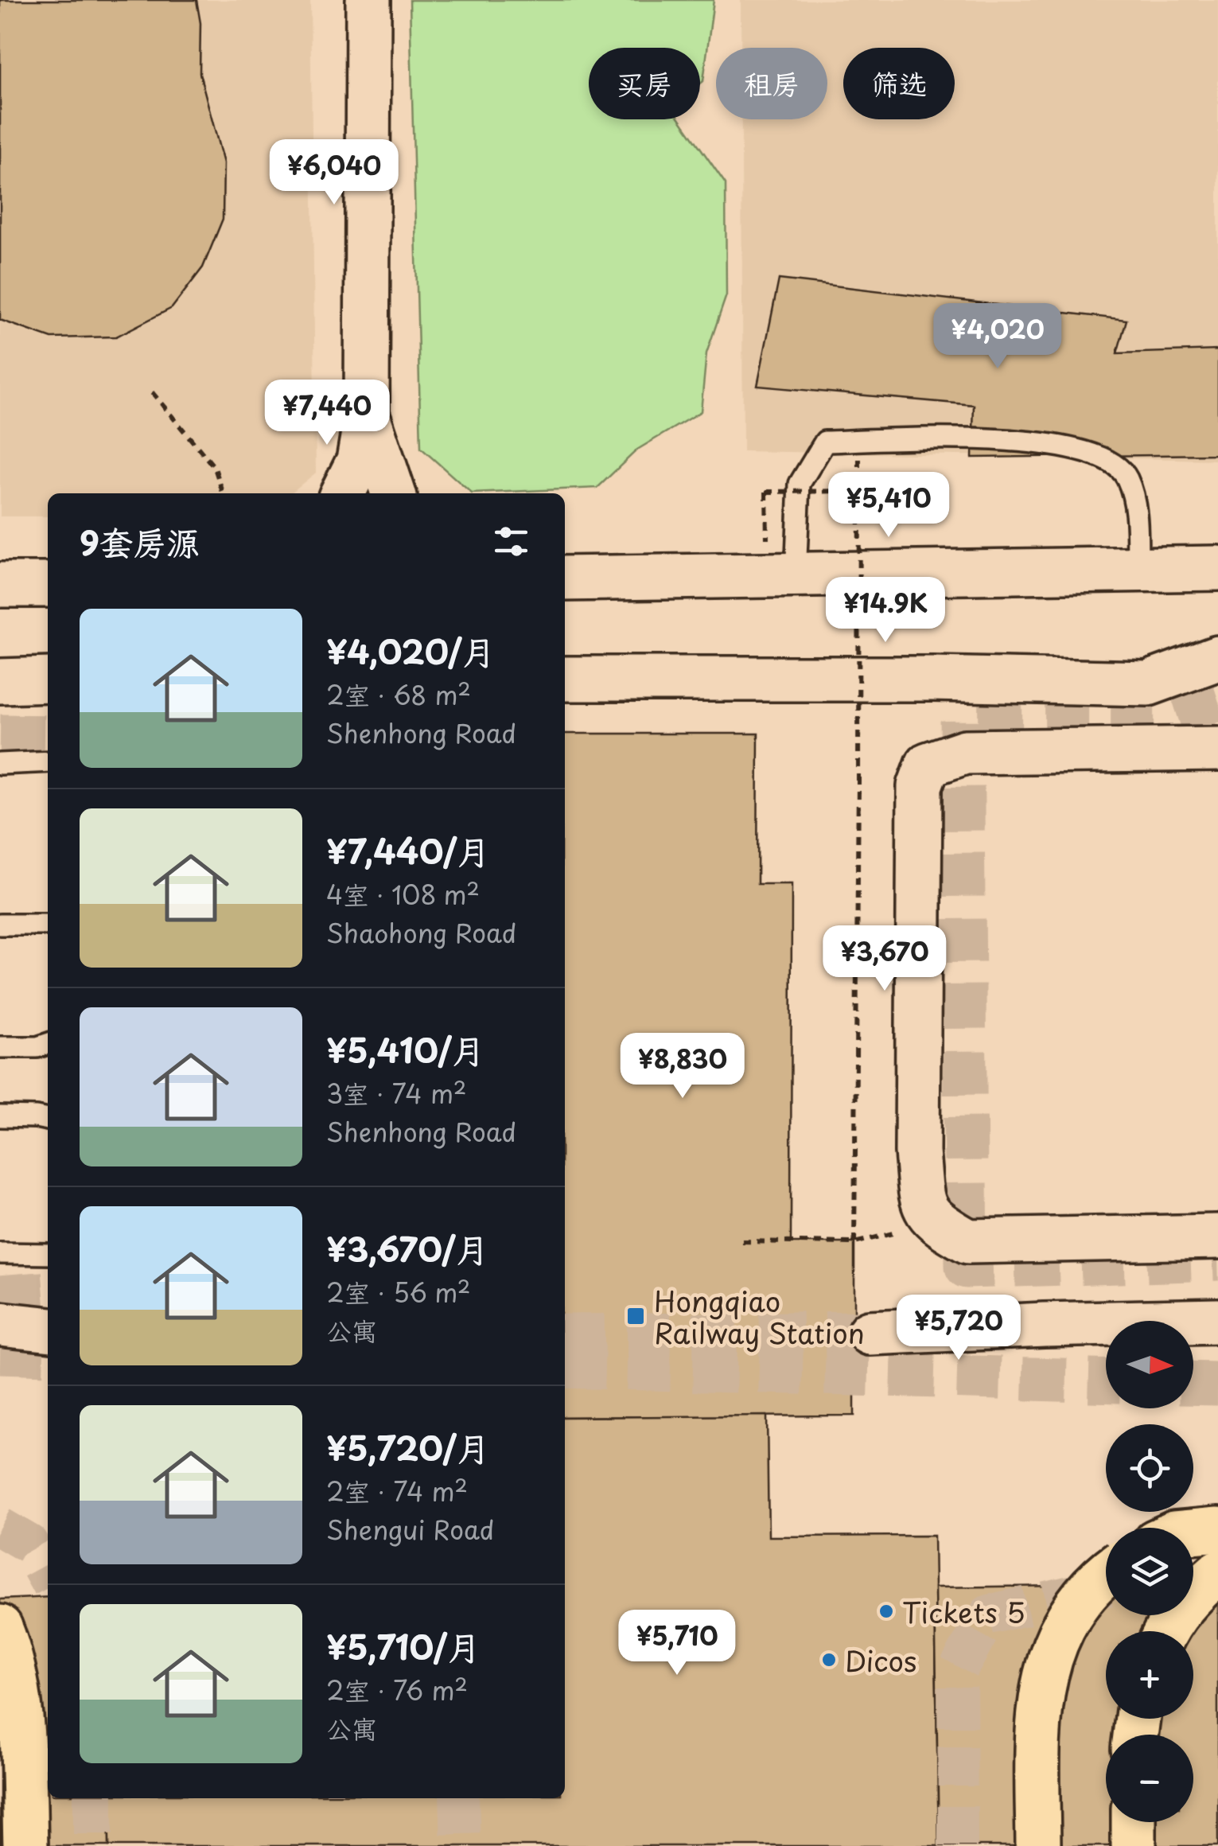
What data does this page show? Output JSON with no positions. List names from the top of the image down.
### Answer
{
  "places": {
    "transit": ["Hongqiao Railway Station"],
    "other": ["Tickets 5", "Dicos"]
  },
  "north": "right",
  "page": {
    "chip": ["买房", "租房", "筛选"],
    "price": [
      "¥6,040",
      "¥4,020",
      "¥7,440",
      "¥5,410",
      "¥14.9K",
      "¥3,670",
      "¥8,830",
      "¥5,720",
      "¥5,710"
    ],
    "heading": "9套房源",
    "list": [
      {
        "name": "¥4,020/月",
        "note": "2室 · 68 m² · Shenhong Road"
      },
      {
        "name": "¥7,440/月",
        "note": "4室 · 108 m² · Shaohong Road"
      },
      {
        "name": "¥5,410/月",
        "note": "3室 · 74 m² · Shenhong Road"
      },
      {
        "name": "¥3,670/月",
        "note": "2室 · 56 m² · 公寓"
      },
      {
        "name": "¥5,720/月",
        "note": "2室 · 74 m² · Shengui Road"
      },
      {
        "name": "¥5,710/月",
        "note": "2室 · 76 m² · 公寓"
      }
    ],
    "map_buttons": ["+", "−"]
  }
}
